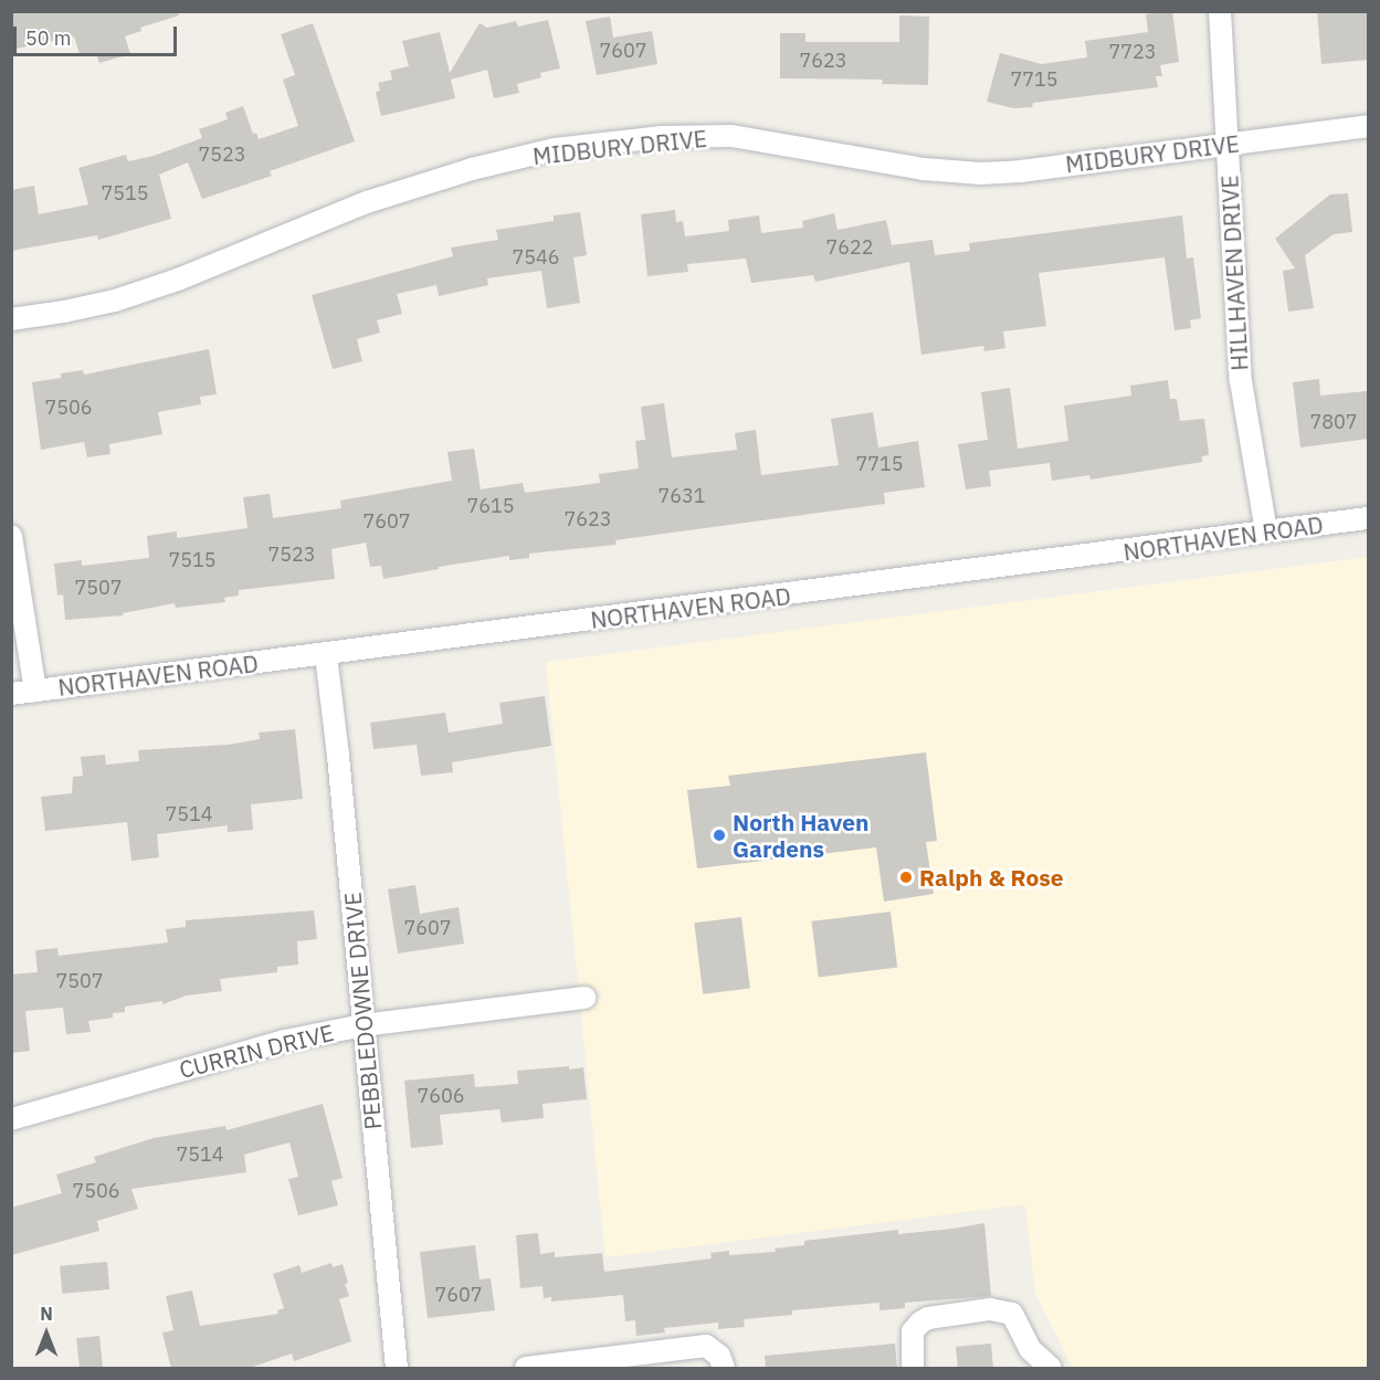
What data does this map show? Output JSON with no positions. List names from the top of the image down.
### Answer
{
  "streets": {
    "street": [
      "MIDBURY DRIVE",
      "HILLHAVEN DRIVE",
      "NORTHAVEN ROAD",
      "PEBBLEDOWNE DRIVE",
      "CURRIN DRIVE"
    ]
  },
  "crossings": [
    ["MIDBURY DRIVE", "HILLHAVEN DRIVE"],
    ["HILLHAVEN DRIVE", "NORTHAVEN ROAD"],
    ["NORTHAVEN ROAD", "PEBBLEDOWNE DRIVE"],
    ["PEBBLEDOWNE DRIVE", "CURRIN DRIVE"]
  ],
  "places": ["North Haven Gardens", "Ralph & Rose"],
  "house_numbers": [
    "7607",
    "7723",
    "7623",
    "7715",
    "7523",
    "7515",
    "7622",
    "7546",
    "7506",
    "7807",
    "7715",
    "7631",
    "7615",
    "7623",
    "7607",
    "7523",
    "7515",
    "7507",
    "7514",
    "7607",
    "7507",
    "7606",
    "7514",
    "7506",
    "7607"
  ],
  "scale_bar": "50 m",
  "north": "top"
}
